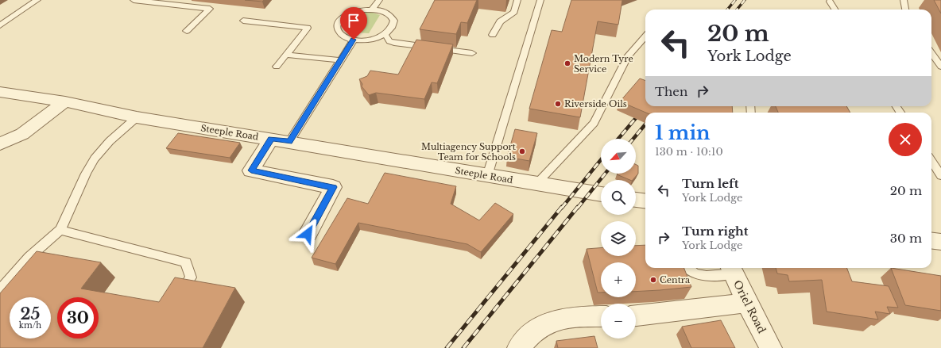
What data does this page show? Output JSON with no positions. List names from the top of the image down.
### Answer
{
  "streets": {
    "street": ["Steeple Road", "Oriel Road"]
  },
  "places": [
    "Modern Tyre Service",
    "Riverside Oils",
    "Multiagency Support Team for Schools",
    "Centra"
  ],
  "north": "bottom left",
  "page": {
    "turn": ["20 m", "York Lodge"],
    "then": "Then",
    "heading": ["1 min", "130 m · 10:10"],
    "map_buttons": ["+", "−"],
    "list": [
      {
        "name": "Turn left",
        "note": "York Lodge",
        "value": "20 m"
      },
      {
        "name": "Turn right",
        "note": "York Lodge",
        "value": "30 m"
      }
    ],
    "speed": "25 km/h",
    "limit": "30"
  }
}
